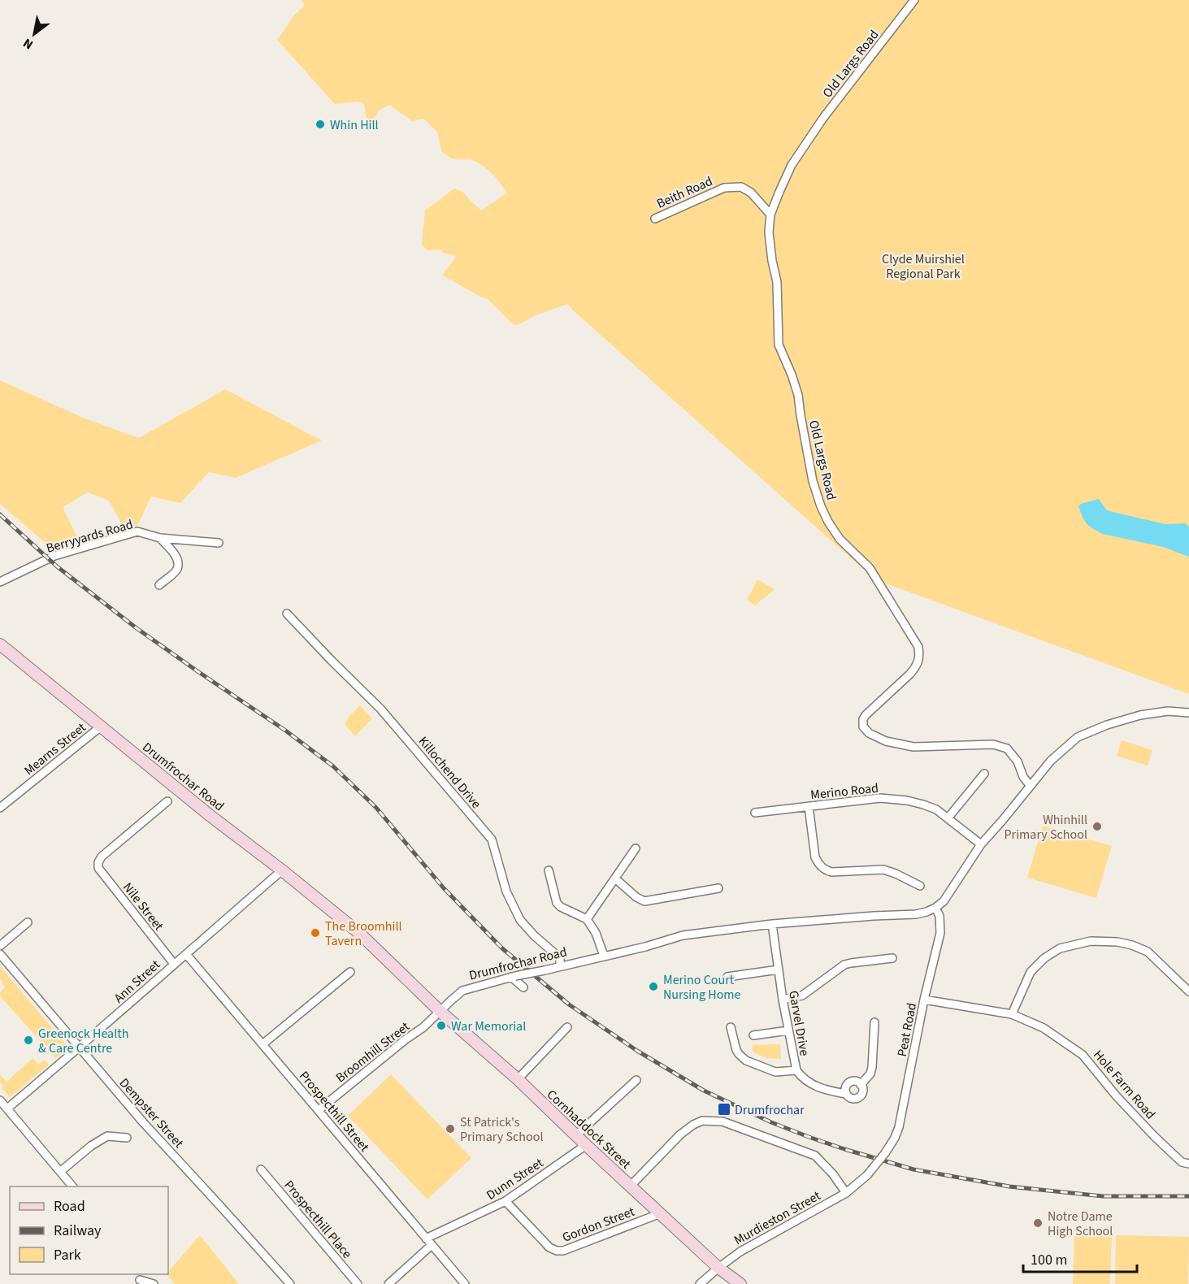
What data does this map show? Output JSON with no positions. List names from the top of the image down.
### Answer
{
  "streets": {
    "main road": ["Drumfrochar Road", "Cornhaddock Street"],
    "street": [
      "Old Largs Road",
      "Beith Road",
      "Berryyards Road",
      "Mearns Street",
      "Killochend Drive",
      "Merino Road",
      "Nile Street",
      "Ann Street",
      "Garvel Drive",
      "Peat Road",
      "Broomhill Street",
      "Hole Farm Road",
      "Prospecthill Street",
      "Dempster Street",
      "Dunn Street",
      "Murdieston Street",
      "Prospecthill Place",
      "Gordon Street"
    ]
  },
  "crossings": [
    ["Old Largs Road", "Beith Road"],
    ["Mearns Street", "Drumfrochar Road"],
    ["Killochend Drive", "Drumfrochar Road"],
    ["Drumfrochar Road", "Ann Street"],
    ["Drumfrochar Road", "Garvel Drive"],
    ["Drumfrochar Road", "Peat Road"],
    ["Drumfrochar Road", "Broomhill Street"],
    ["Drumfrochar Road", "Cornhaddock Street"],
    ["Nile Street", "Ann Street"],
    ["Ann Street", "Prospecthill Street"],
    ["Ann Street", "Dempster Street"],
    ["Peat Road", "Hole Farm Road"],
    ["Peat Road", "Murdieston Street"],
    ["Broomhill Street", "Prospecthill Street"],
    ["Broomhill Street", "Cornhaddock Street"],
    ["Prospecthill Street", "Dunn Street"],
    ["Cornhaddock Street", "Dunn Street"],
    ["Cornhaddock Street", "Murdieston Street"],
    ["Cornhaddock Street", "Gordon Street"],
    ["Dunn Street", "Gordon Street"]
  ],
  "parks": ["Clyde Muirshiel Regional Park"],
  "places": {
    "other": [
      "Whin Hill",
      "Whinhill Primary School",
      "The Broomhill Tavern",
      "Merino Court Nursing Home",
      "War Memorial",
      "Greenock Health & Care Centre",
      "St Patrick's Primary School",
      "Notre Dame High School"
    ],
    "transit": ["Drumfrochar"]
  },
  "legend": ["Road", "Railway", "Park"],
  "scale_bar": "100 m",
  "north": "bottom left"
}
